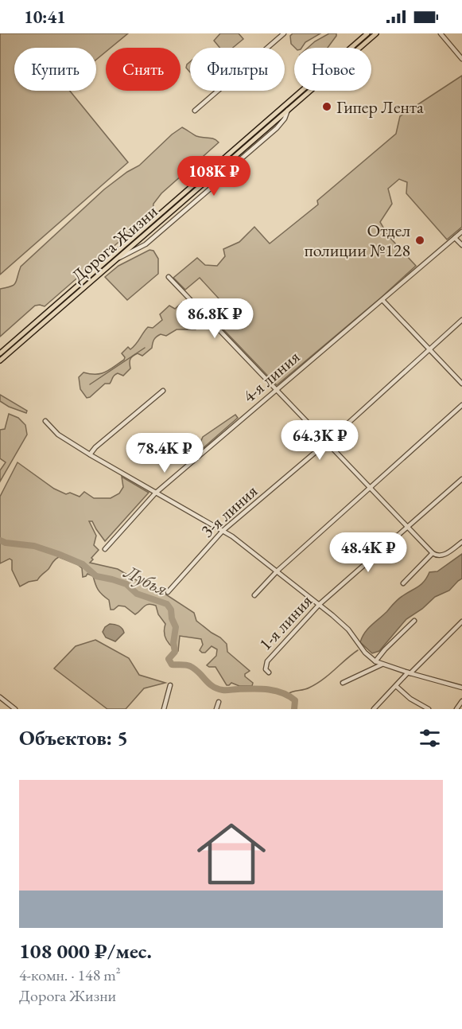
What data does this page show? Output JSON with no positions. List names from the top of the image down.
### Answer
{
  "streets": {
    "main road": ["Дорога Жизни"],
    "street": ["4-я линия", "3-я линия", "1-я линия"]
  },
  "water": ["Лубья"],
  "places": ["Гипер Лента", "Отдел полиции №128"],
  "page": {
    "status": "10:41",
    "chip": [
      "Купить",
      "Снять",
      "Фильтры",
      "Новое"
    ],
    "price": [
      "108K ₽",
      "86.8K ₽",
      "64.3K ₽",
      "78.4K ₽",
      "48.4K ₽"
    ],
    "heading": "Объектов: 5",
    "list": [
      {
        "name": "108 000 ₽/мес.",
        "note": "4-комн. · 148 m² · Дорога Жизни"
      }
    ]
  }
}
